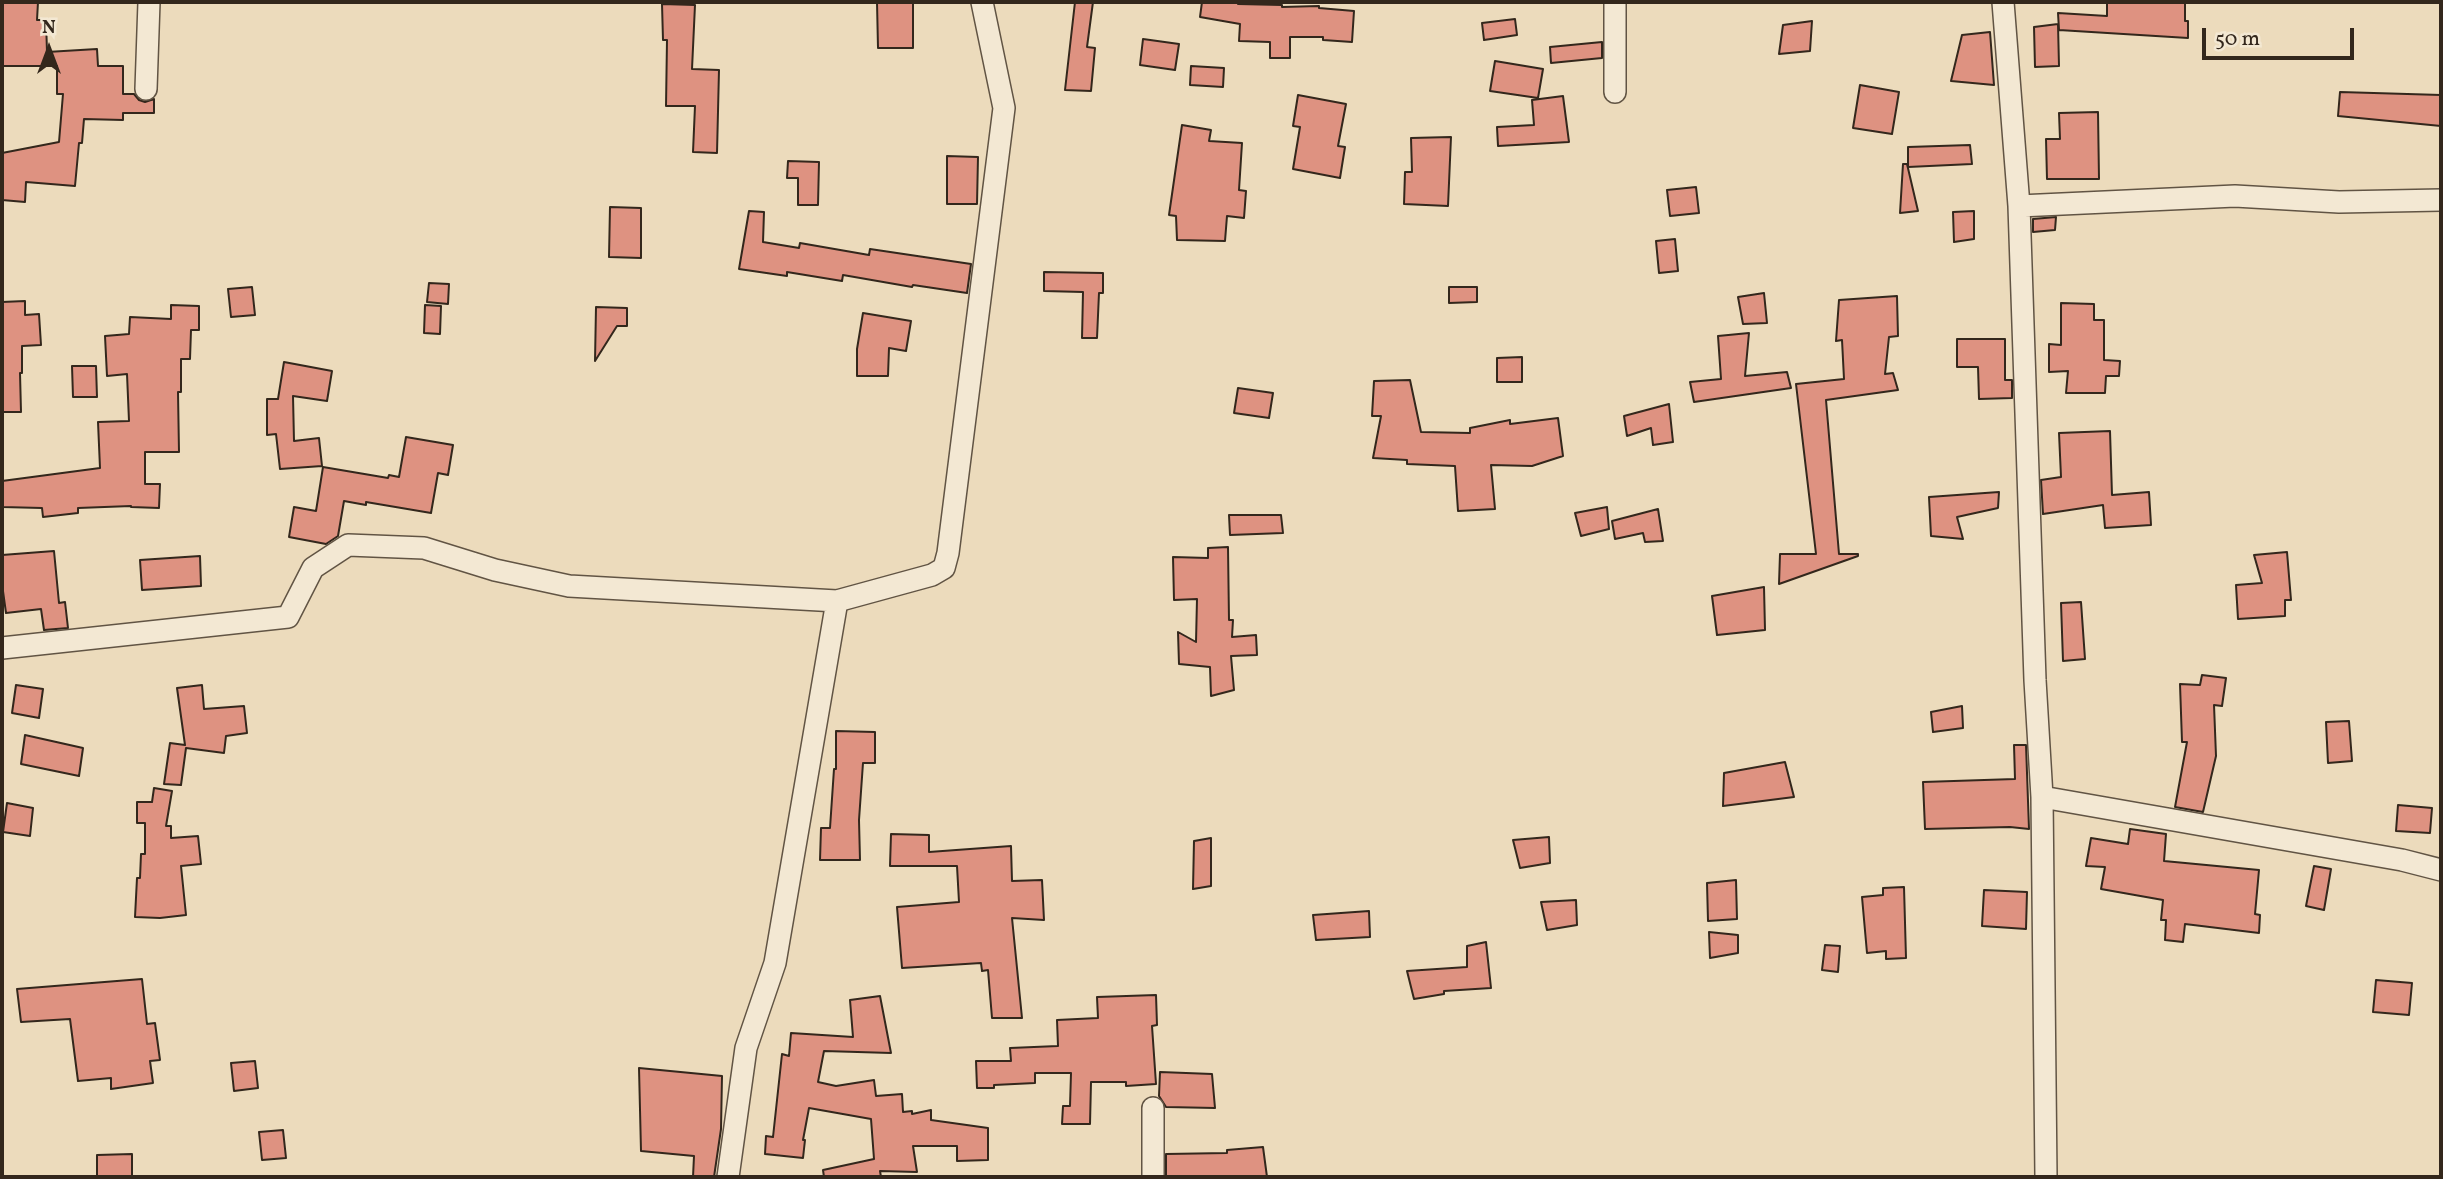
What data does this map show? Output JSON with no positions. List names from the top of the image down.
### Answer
{
  "scale_bar": "50 m",
  "north": "top"
}
